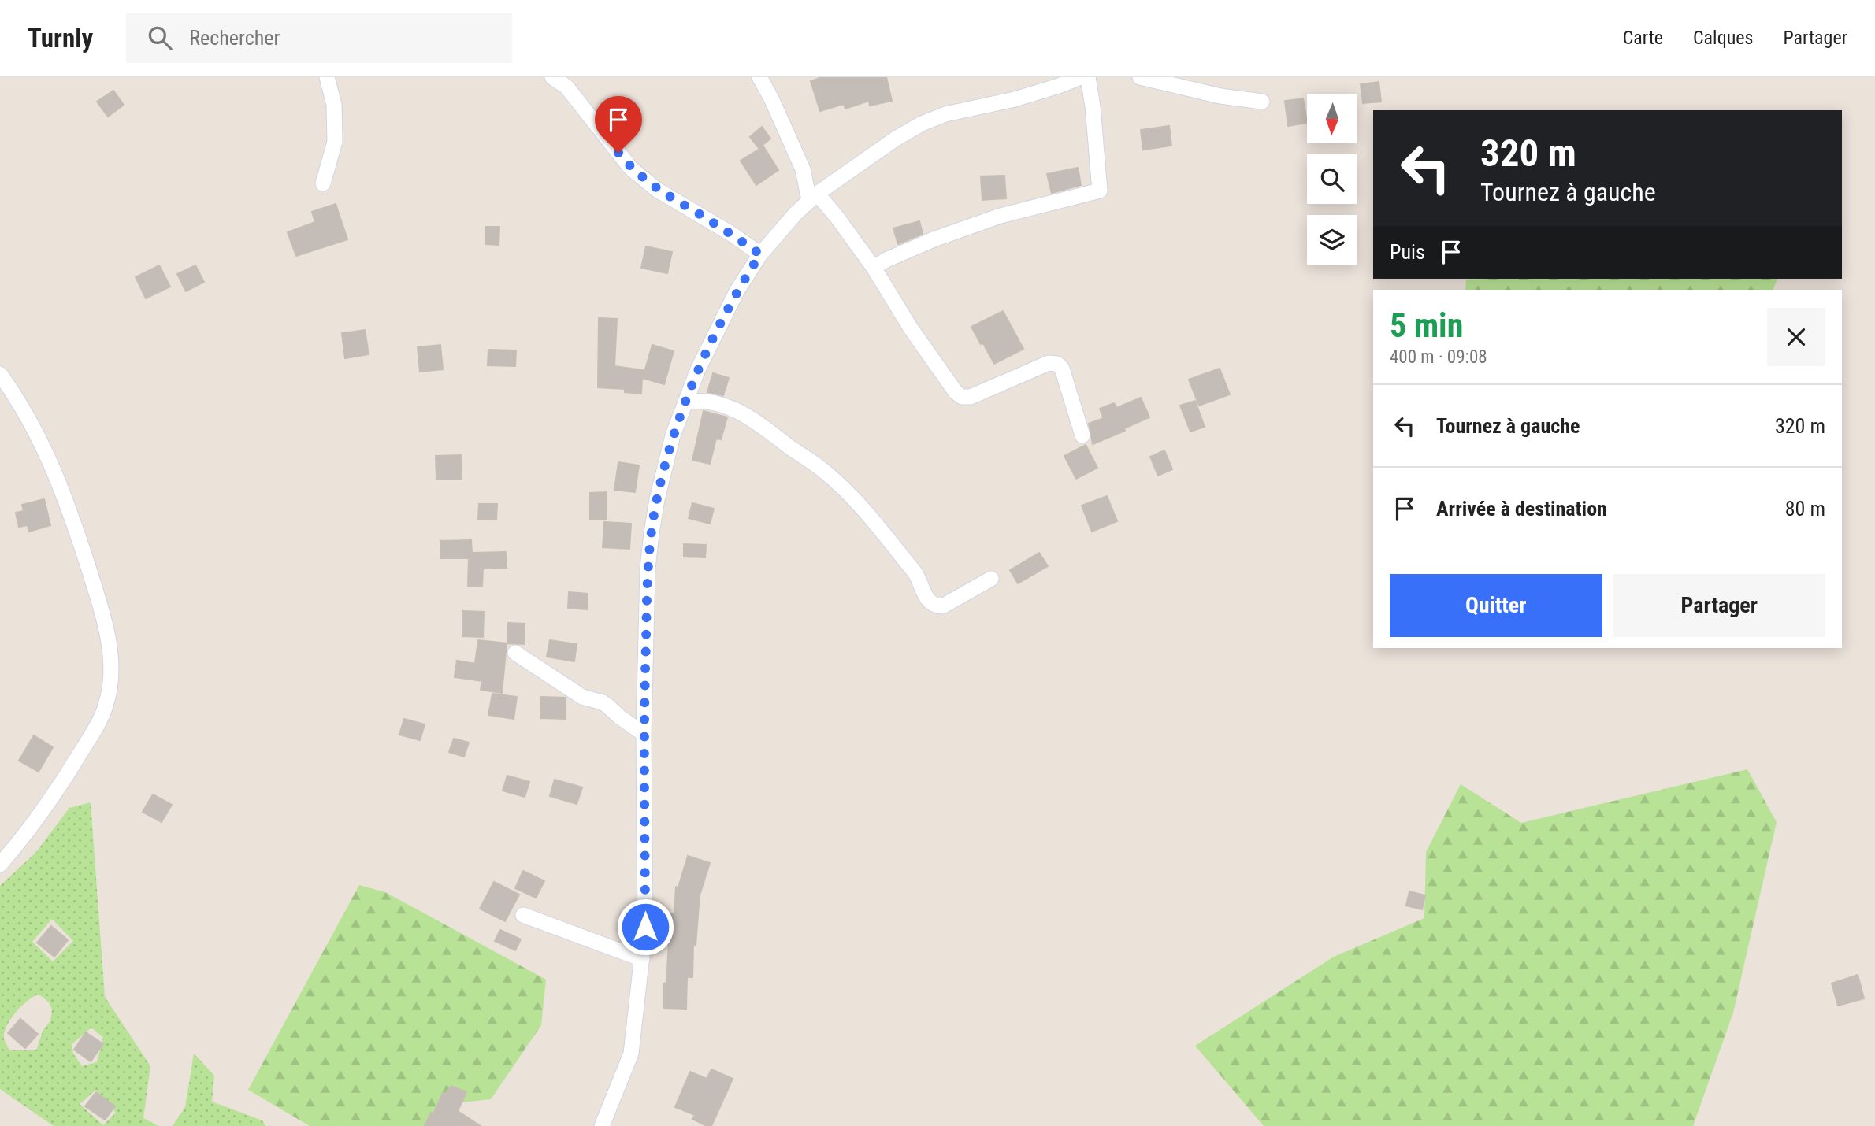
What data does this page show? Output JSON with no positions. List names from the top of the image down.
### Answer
{
  "north": "bottom",
  "page": {
    "header": "Turnly",
    "search": "Rechercher",
    "nav": ["Carte", "Calques", "Partager"],
    "turn": ["320 m", "Tournez à gauche"],
    "then": "Puis",
    "heading": ["5 min", "400 m · 09:08"],
    "list": [
      {
        "name": "Tournez à gauche",
        "value": "320 m"
      },
      {
        "name": "Arrivée à destination",
        "value": "80 m"
      }
    ],
    "buttons": ["Quitter", "Partager"]
  }
}
